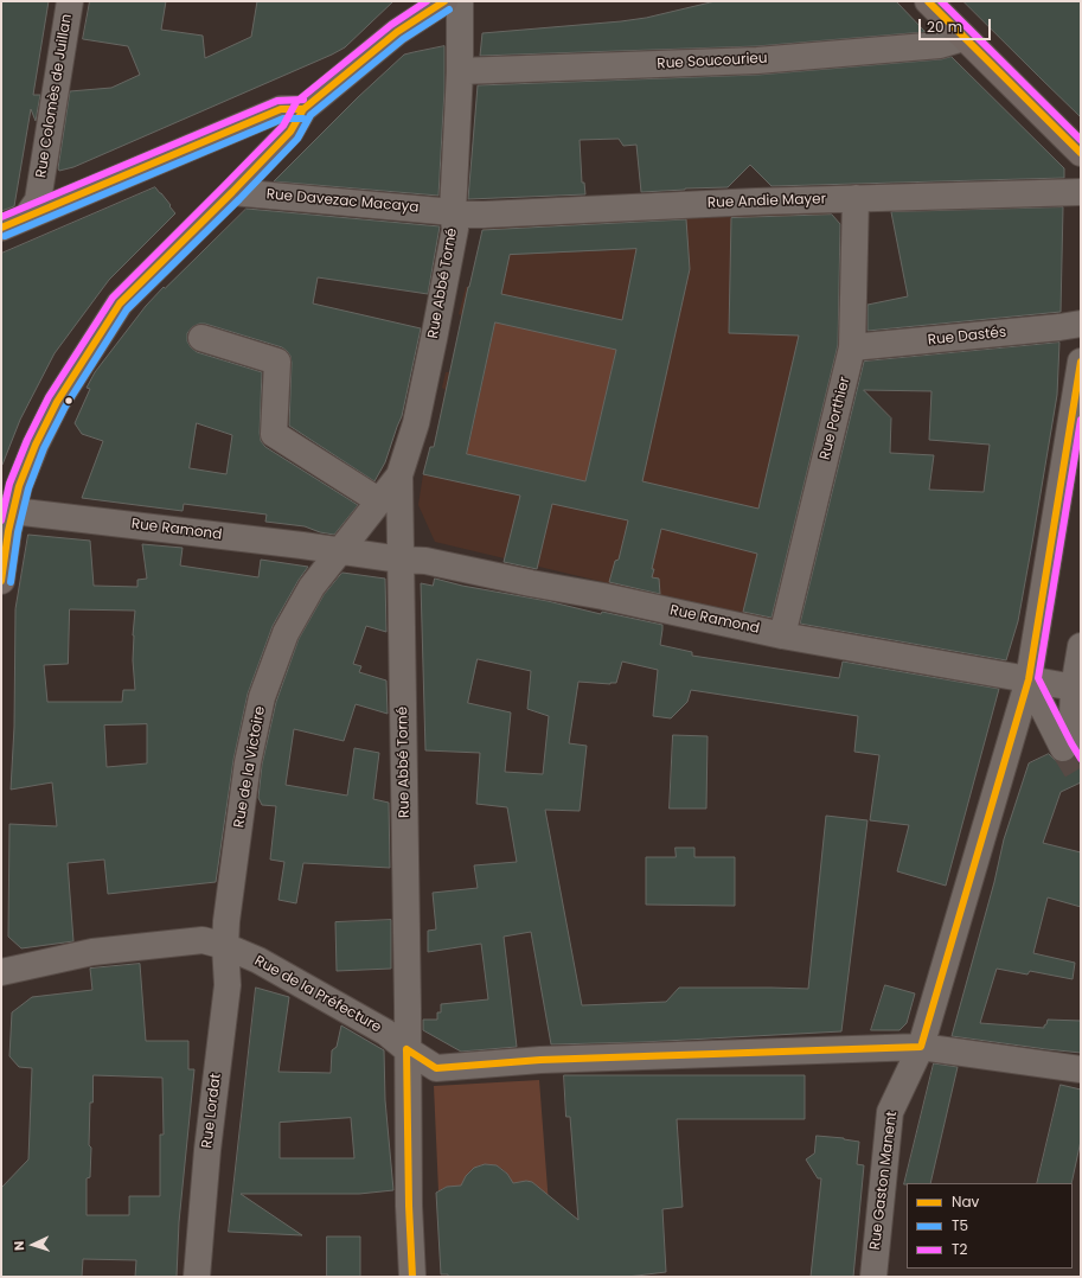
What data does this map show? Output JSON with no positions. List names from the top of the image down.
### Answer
{
  "streets": {
    "street": [
      "Rue Soucourieu",
      "Rue Colomès de Juillan",
      "Rue Davezac Macaya",
      "Rue Andie Mayer",
      "Rue Abbé Torné",
      "Rue Dastés",
      "Rue Porthier",
      "Rue Ramond",
      "Rue de la Victoire",
      "Rue de la Préfecture",
      "Rue Lordat",
      "Rue Gaston Manent"
    ]
  },
  "crossings": [
    ["Rue Soucourieu", "Rue Abbé Torné"],
    ["Rue Davezac Macaya", "Rue Andie Mayer"],
    ["Rue Davezac Macaya", "Rue Abbé Torné"],
    ["Rue Andie Mayer", "Rue Abbé Torné"],
    ["Rue Andie Mayer", "Rue Porthier"],
    ["Rue Abbé Torné", "Rue Ramond"],
    ["Rue Abbé Torné", "Rue de la Victoire"],
    ["Rue Abbé Torné", "Rue de la Préfecture"],
    ["Rue Dastés", "Rue Porthier"],
    ["Rue Porthier", "Rue Ramond"],
    ["Rue Ramond", "Rue de la Victoire"],
    ["Rue Ramond", "Rue Gaston Manent"],
    ["Rue de la Victoire", "Rue de la Préfecture"],
    ["Rue de la Victoire", "Rue Lordat"],
    ["Rue de la Préfecture", "Rue Lordat"],
    ["Rue de la Préfecture", "Rue Gaston Manent"]
  ],
  "lines": ["transit line Nav", "transit line T2", "transit line T5"],
  "legend": ["Nav", "T5", "T2"],
  "scale_bar": "20 m",
  "north": "left"
}
